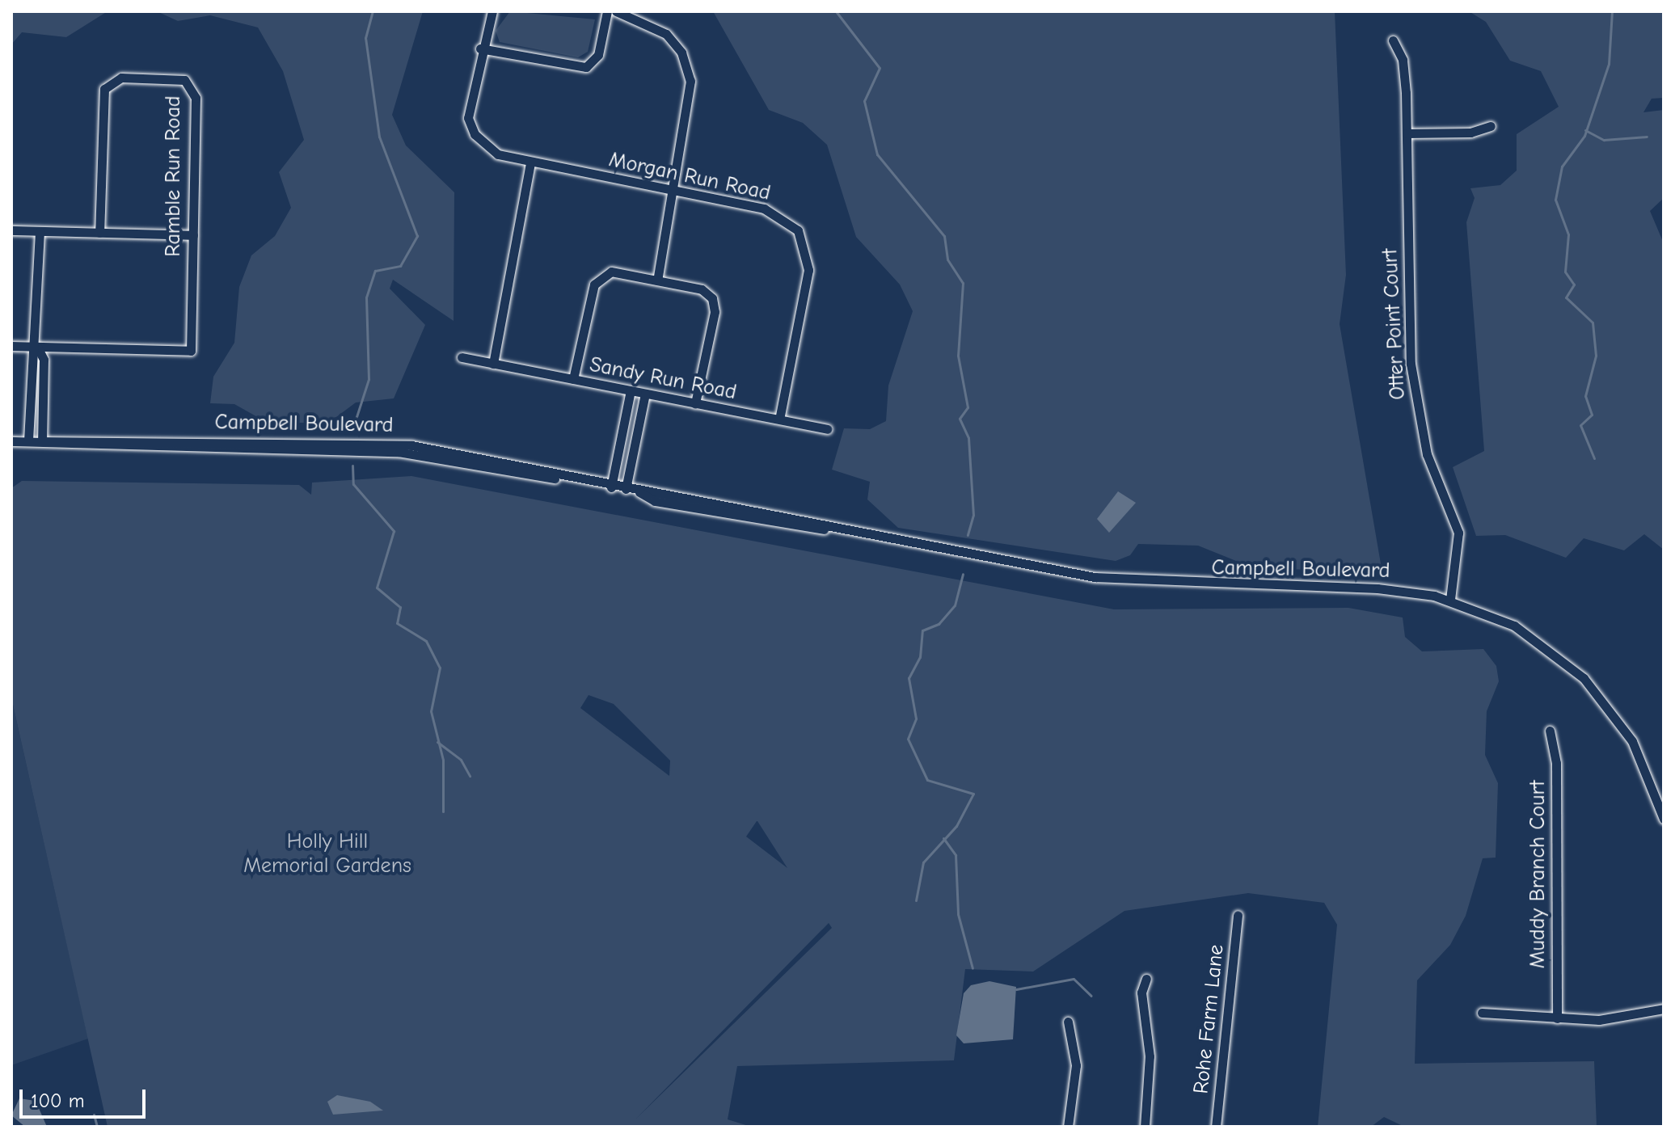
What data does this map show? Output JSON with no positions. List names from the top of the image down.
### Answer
{
  "streets": {
    "street": [
      "Ramble Run Road",
      "Morgan Run Road",
      "Otter Point Court",
      "Sandy Run Road",
      "Campbell Boulevard",
      "Muddy Branch Court",
      "Rohe Farm Lane"
    ]
  },
  "crossings": [
    ["Morgan Run Road", "Sandy Run Road"],
    ["Otter Point Court", "Campbell Boulevard"]
  ],
  "parks": ["Holly Hill Memorial Gardens"],
  "scale_bar": "100 m"
}
